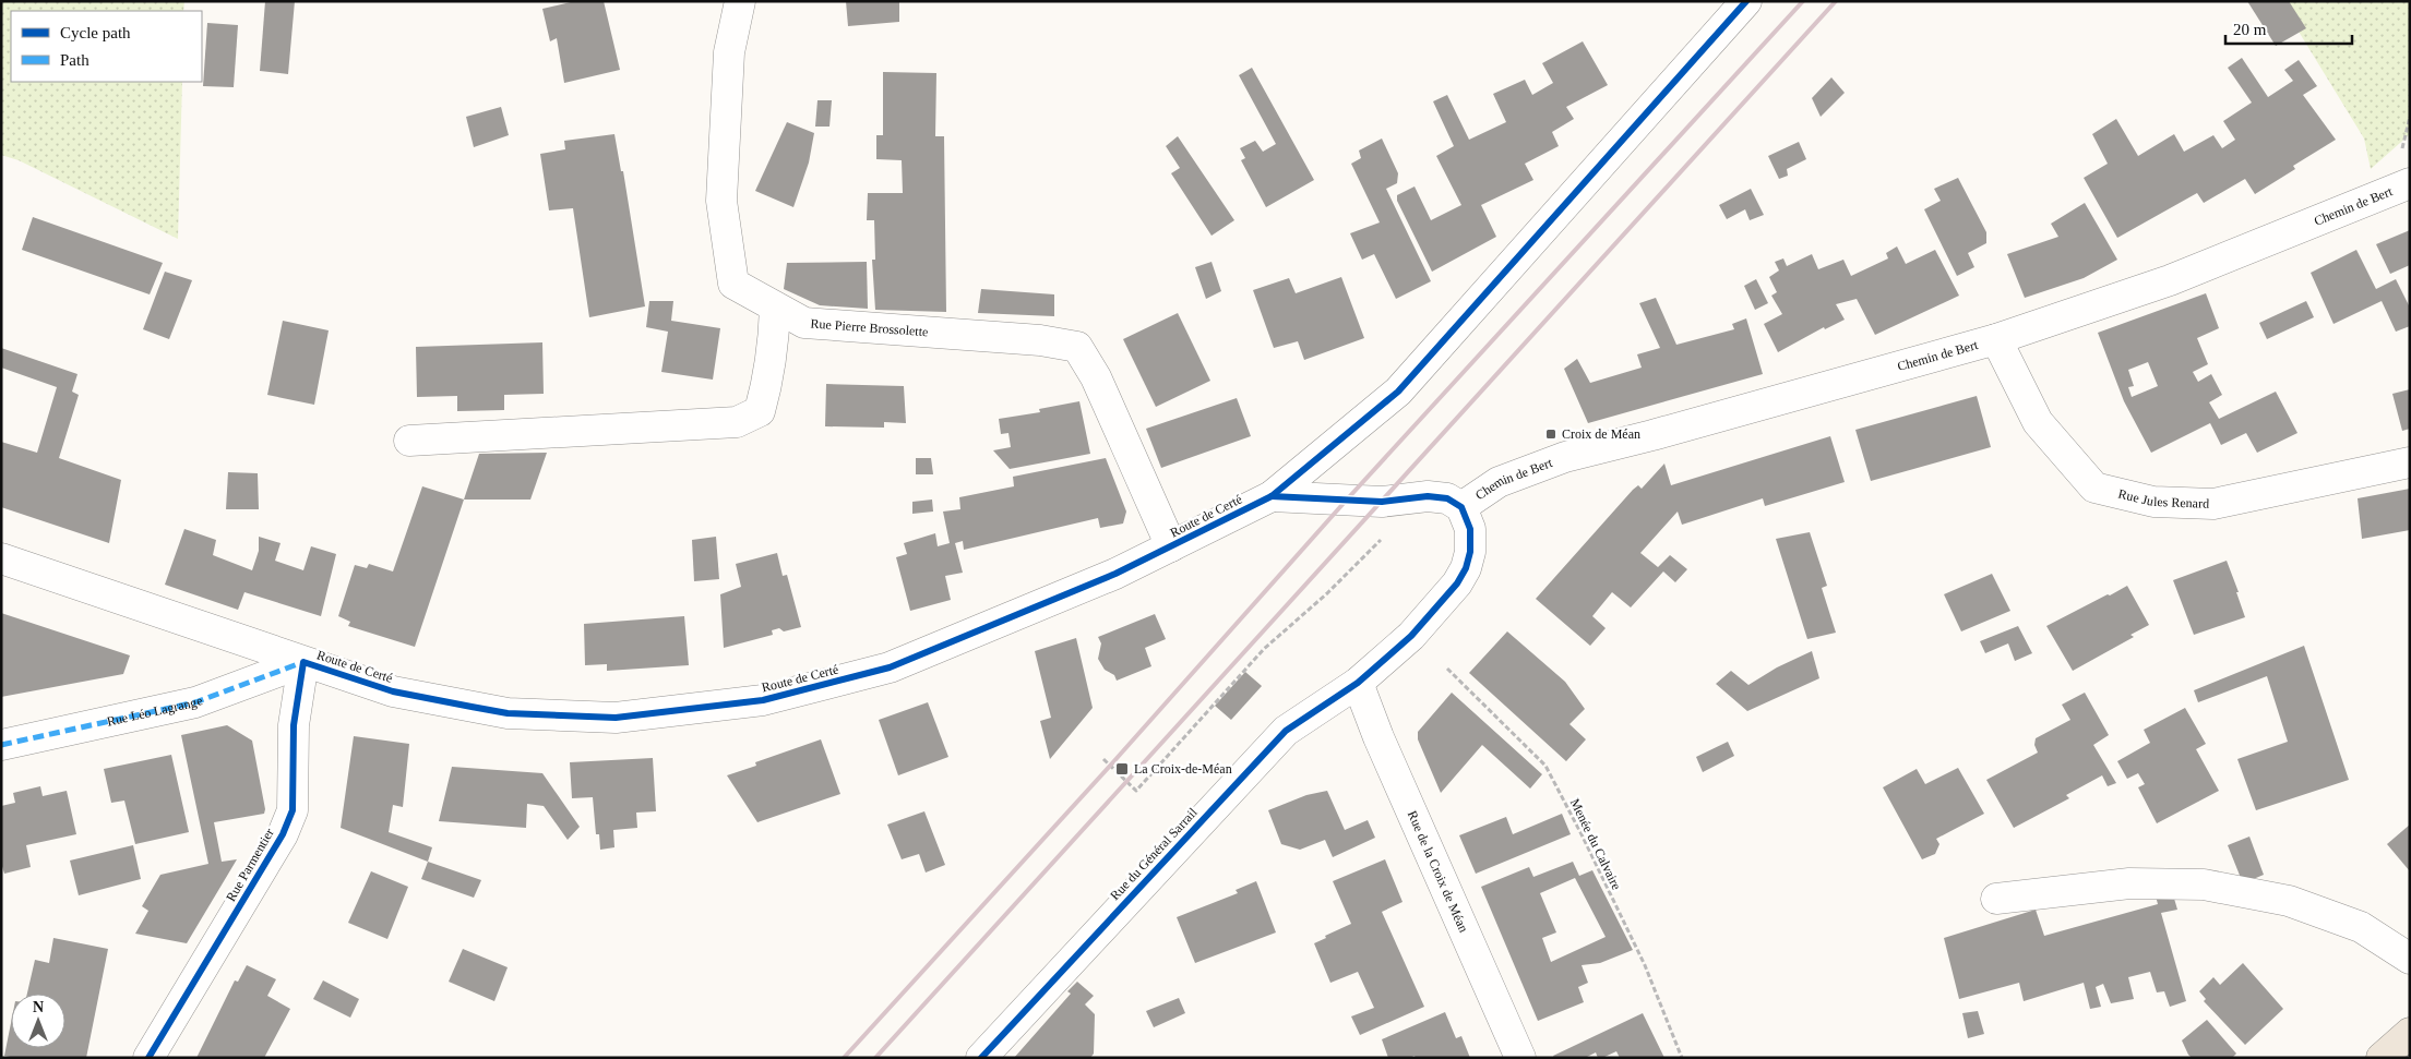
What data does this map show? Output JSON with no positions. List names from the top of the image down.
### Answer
{
  "streets": {
    "street": [
      "Chemin de Bert",
      "Rue Pierre Brossolette",
      "Rue Jules Renard",
      "Route de Certé",
      "Rue Léo Lagrange",
      "Rue du Général Sarrail",
      "Rue Parmentier",
      "Rue de la Croix de Méan"
    ],
    "path": ["Menée du Calvaire"]
  },
  "crossings": [
    ["Chemin de Bert", "Rue Jules Renard"],
    ["Chemin de Bert", "Rue du Général Sarrail"],
    ["Rue Pierre Brossolette", "Route de Certé"],
    ["Route de Certé", "Rue Léo Lagrange"],
    ["Route de Certé", "Rue Parmentier"],
    ["Rue Léo Lagrange", "Rue Parmentier"],
    ["Rue du Général Sarrail", "Rue de la Croix de Méan"]
  ],
  "places": {
    "transit": ["Croix de Méan", "La Croix-de-Méan"]
  },
  "legend": ["Cycle path", "Path"],
  "scale_bar": "20 m",
  "north": "top"
}
